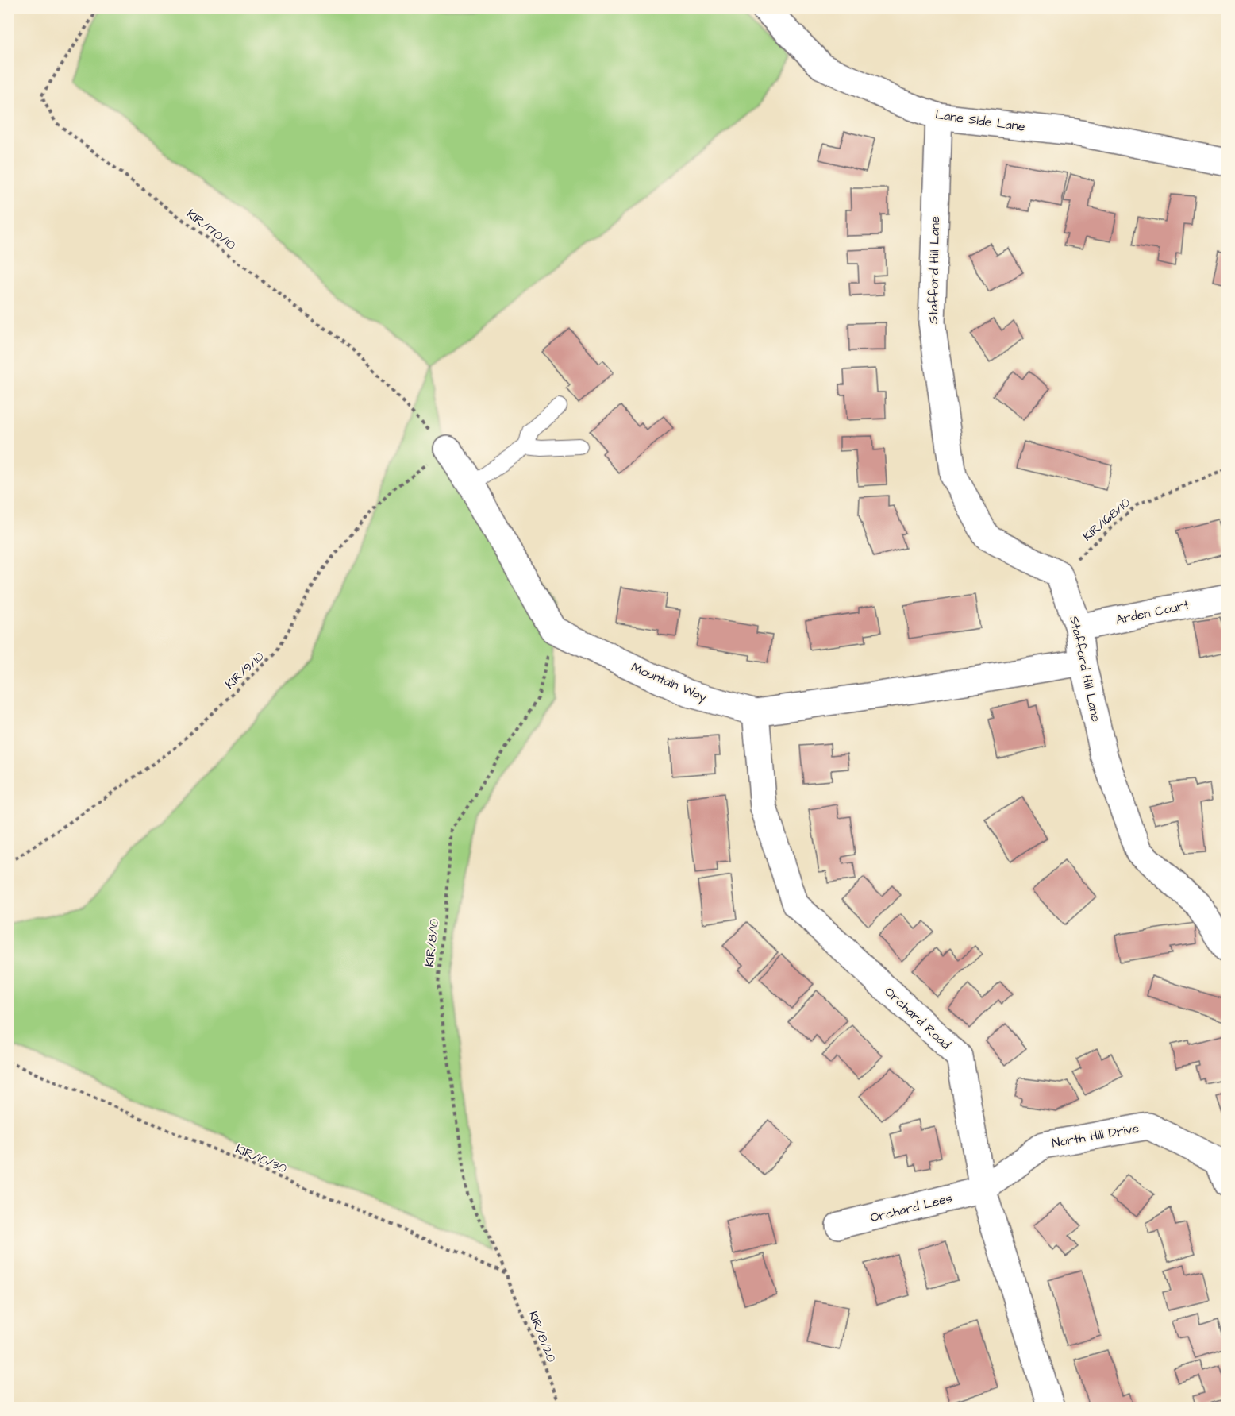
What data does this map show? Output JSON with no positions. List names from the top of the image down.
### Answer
{
  "streets": {
    "street": [
      "Lane Side Lane",
      "Stafford Hill Lane",
      "Arden Court",
      "Mountain Way",
      "Orchard Road",
      "North Hill Drive",
      "Orchard Lees"
    ],
    "path": [
      "KIR/170/10",
      "KIR/168/10",
      "KIR/9/10",
      "KIR/8/10",
      "KIR/10/30",
      "KIR/8/20"
    ]
  },
  "crossings": [
    ["Lane Side Lane", "Stafford Hill Lane"],
    ["KIR/170/10", "KIR/9/10"],
    ["Stafford Hill Lane", "KIR/168/10"],
    ["Stafford Hill Lane", "Arden Court"],
    ["Stafford Hill Lane", "Mountain Way"],
    ["Mountain Way", "KIR/8/10"],
    ["Mountain Way", "Orchard Road"],
    ["KIR/8/10", "KIR/10/30"],
    ["KIR/8/10", "KIR/8/20"],
    ["Orchard Road", "North Hill Drive"],
    ["Orchard Road", "Orchard Lees"],
    ["North Hill Drive", "Orchard Lees"],
    ["KIR/10/30", "KIR/8/20"]
  ]
}
